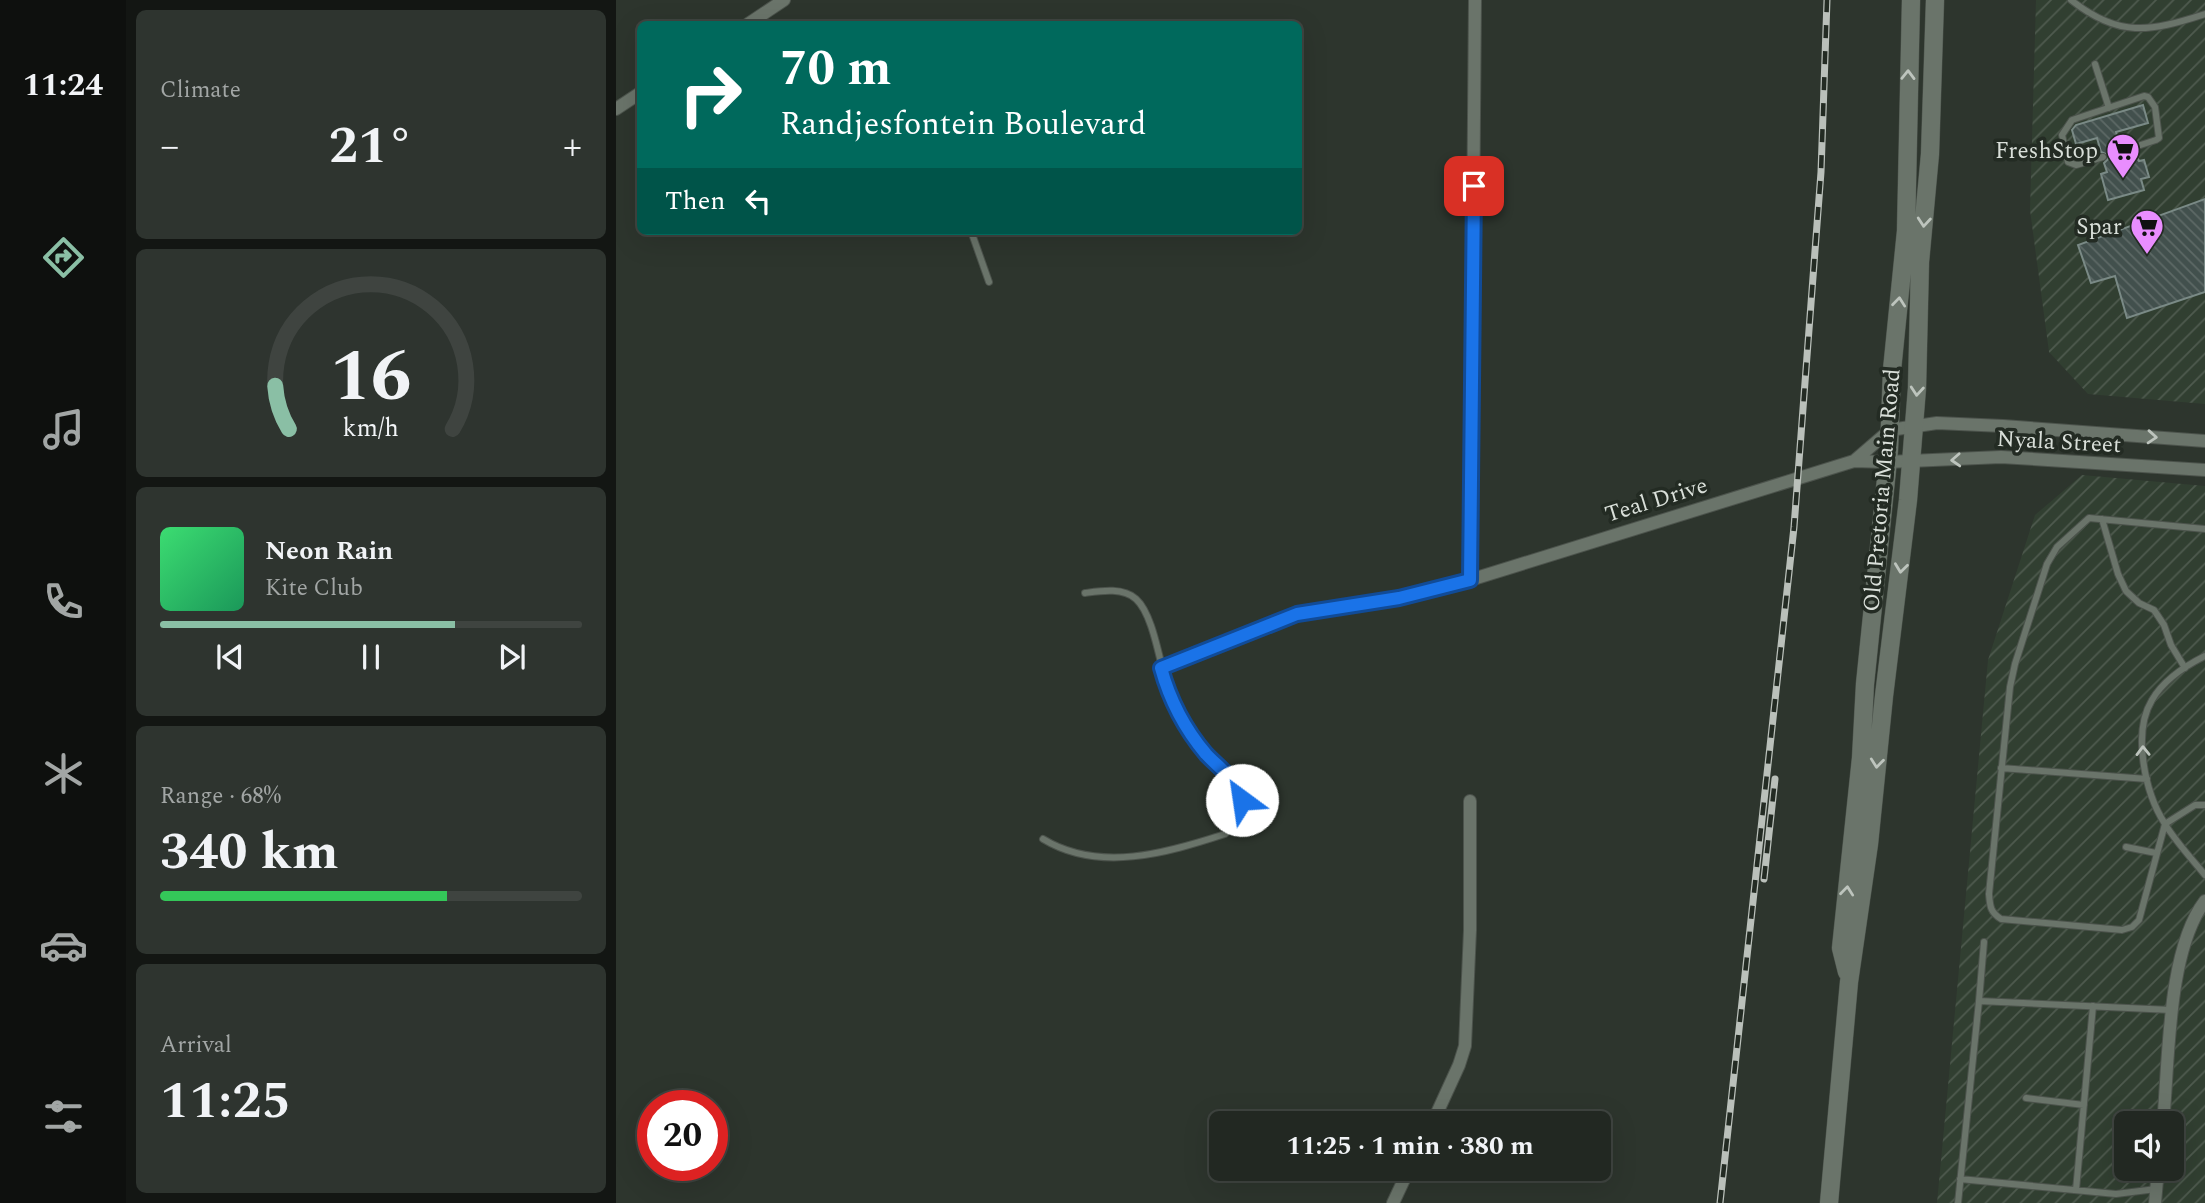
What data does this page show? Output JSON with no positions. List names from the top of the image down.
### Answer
{
  "streets": {
    "main road": ["Old Pretoria Main Road"],
    "street": ["Nyala Street", "Teal Drive"]
  },
  "crossings": [
    ["Nyala Street", "Old Pretoria Main Road"],
    ["Nyala Street", "Teal Drive"],
    ["Old Pretoria Main Road", "Teal Drive"]
  ],
  "places": {
    "supermarket": ["FreshStop", "Spar"]
  },
  "page": {
    "tabs": "11:24",
    "tile": [
      "Climate",
      ["Range · 68%", "340 km"],
      ["Arrival", "11:25"]
    ],
    "turn": ["70 m", "Randjesfontein Boulevard"],
    "heat": ["−", "21°", "+"],
    "then": "Then",
    "song": ["Neon Rain", "Kite Club"],
    "limit": "20",
    "trip": "11:25 · 1 min · 380 m",
    "gauge": ["16", "km/h"]
  }
}
